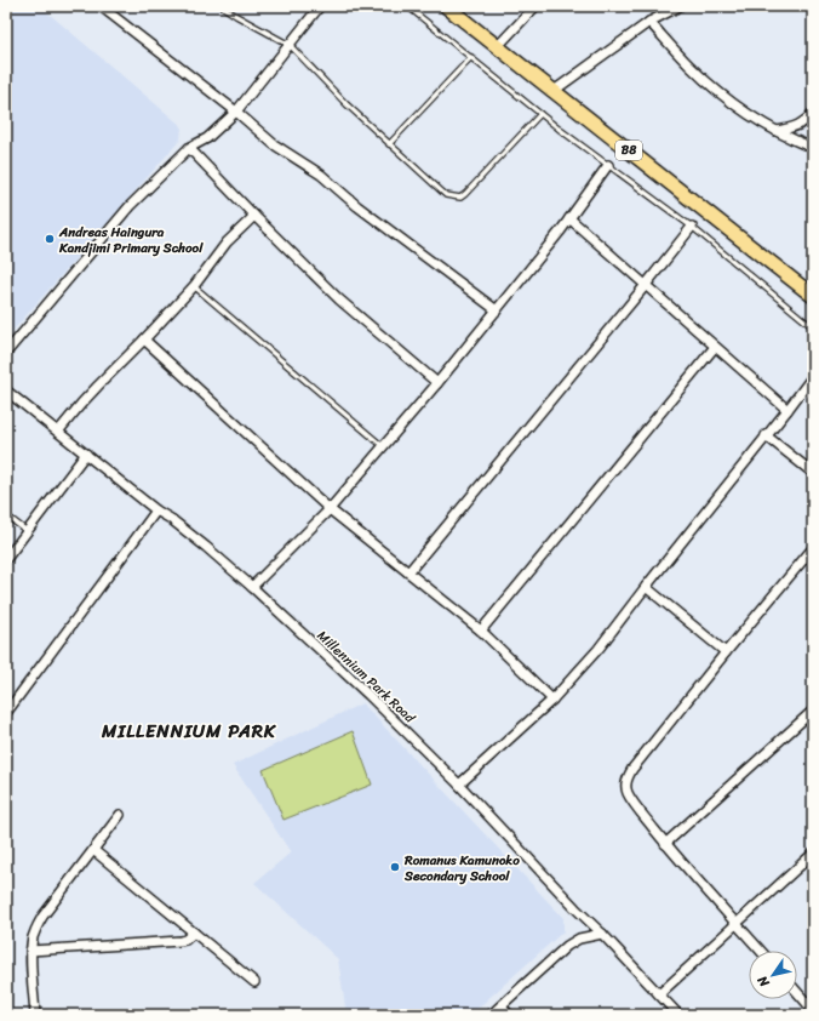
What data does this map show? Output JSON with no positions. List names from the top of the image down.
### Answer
{
  "streets": {
    "highway": ["B8"],
    "street": ["Millennium Park Road"]
  },
  "districts": ["MILLENNIUM PARK"],
  "places": ["Andreas Haingura Kandjimi Primary School", "Romanus Kamunoko Secondary School"],
  "north": "bottom left"
}
